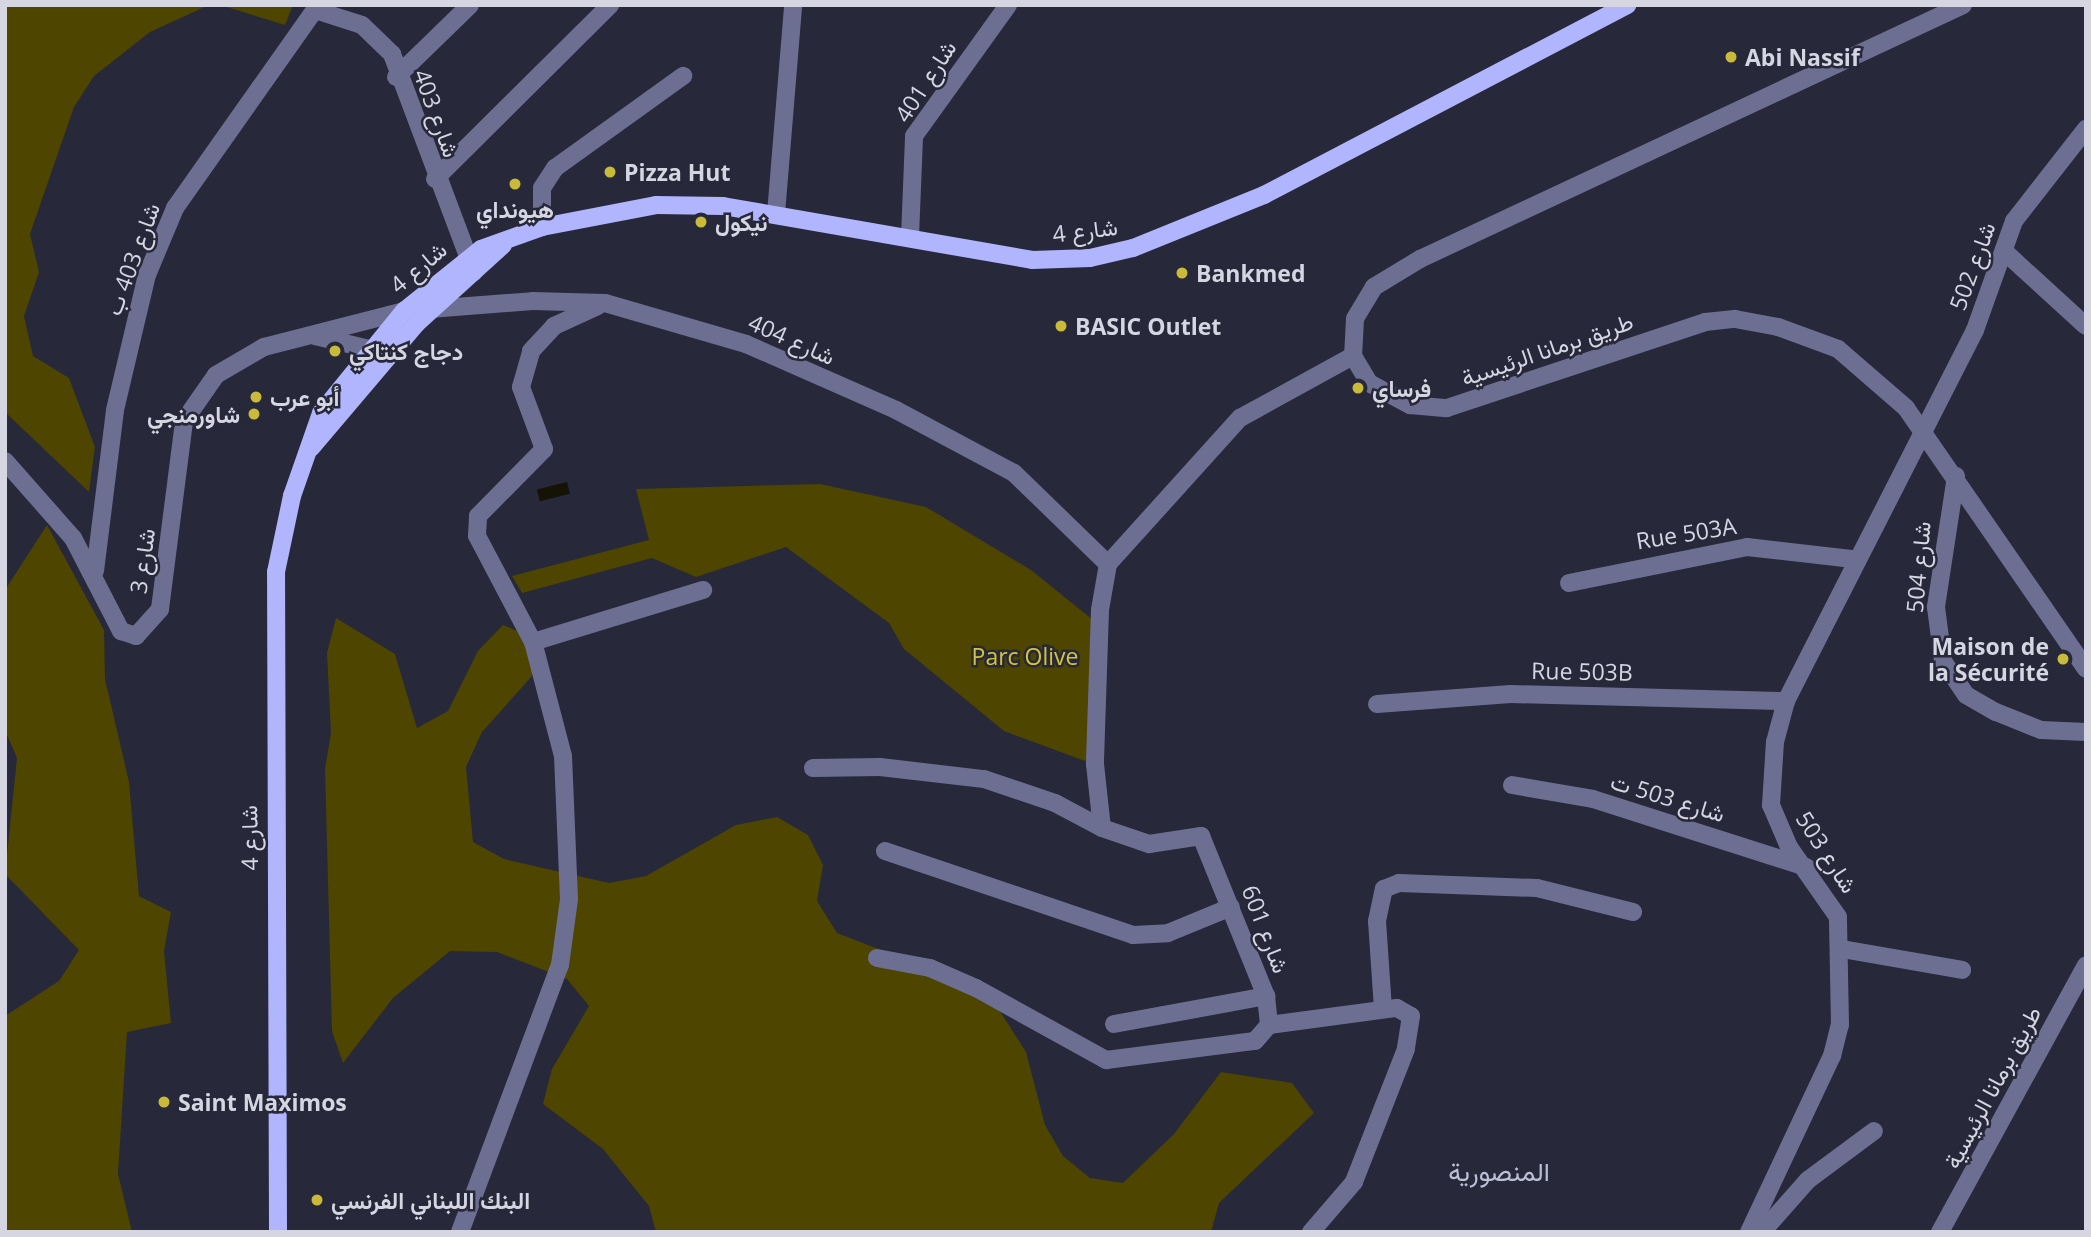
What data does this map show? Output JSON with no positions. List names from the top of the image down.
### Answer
{
  "streets": {
    "main road": ["شارع 4"],
    "street": [
      "شارع 401",
      "شارع 403",
      "شارع 403 ب",
      "شارع 502",
      "شارع 404",
      "طريق برمانا الرئيسية",
      "Rue 503A",
      "شارع 3",
      "شارع 504",
      "Rue 503B",
      "شارع 503 ت",
      "شارع 503",
      "شارع 601"
    ]
  },
  "crossings": [
    ["شارع 401", "شارع 4"],
    ["شارع 403", "شارع 4"],
    ["شارع 403", "شارع 403 ب"],
    ["شارع 4", "شارع 404"],
    ["شارع 4", "شارع 3"],
    ["شارع 403 ب", "شارع 3"],
    ["شارع 502", "طريق برمانا الرئيسية"],
    ["شارع 502", "شارع 503"],
    ["شارع 404", "شارع 3"],
    ["طريق برمانا الرئيسية", "شارع 504"],
    ["طريق برمانا الرئيسية", "شارع 503"],
    ["Rue 503A", "شارع 503"],
    ["Rue 503B", "شارع 503"],
    ["شارع 503 ت", "شارع 503"]
  ],
  "districts": ["المنصورية"],
  "parks": ["Parc Olive"],
  "places": [
    "Abi Nassif",
    "Pizza Hut",
    "هيونداي",
    "نيكول",
    "Bankmed",
    "BASIC Outlet",
    "دجاج كنتاكي",
    "فرساي",
    "أبو عرب",
    "شاورمنجي",
    "Maison de la Sécurité",
    "Saint Maximos",
    "البنك اللبناني الفرنسي"
  ]
}
